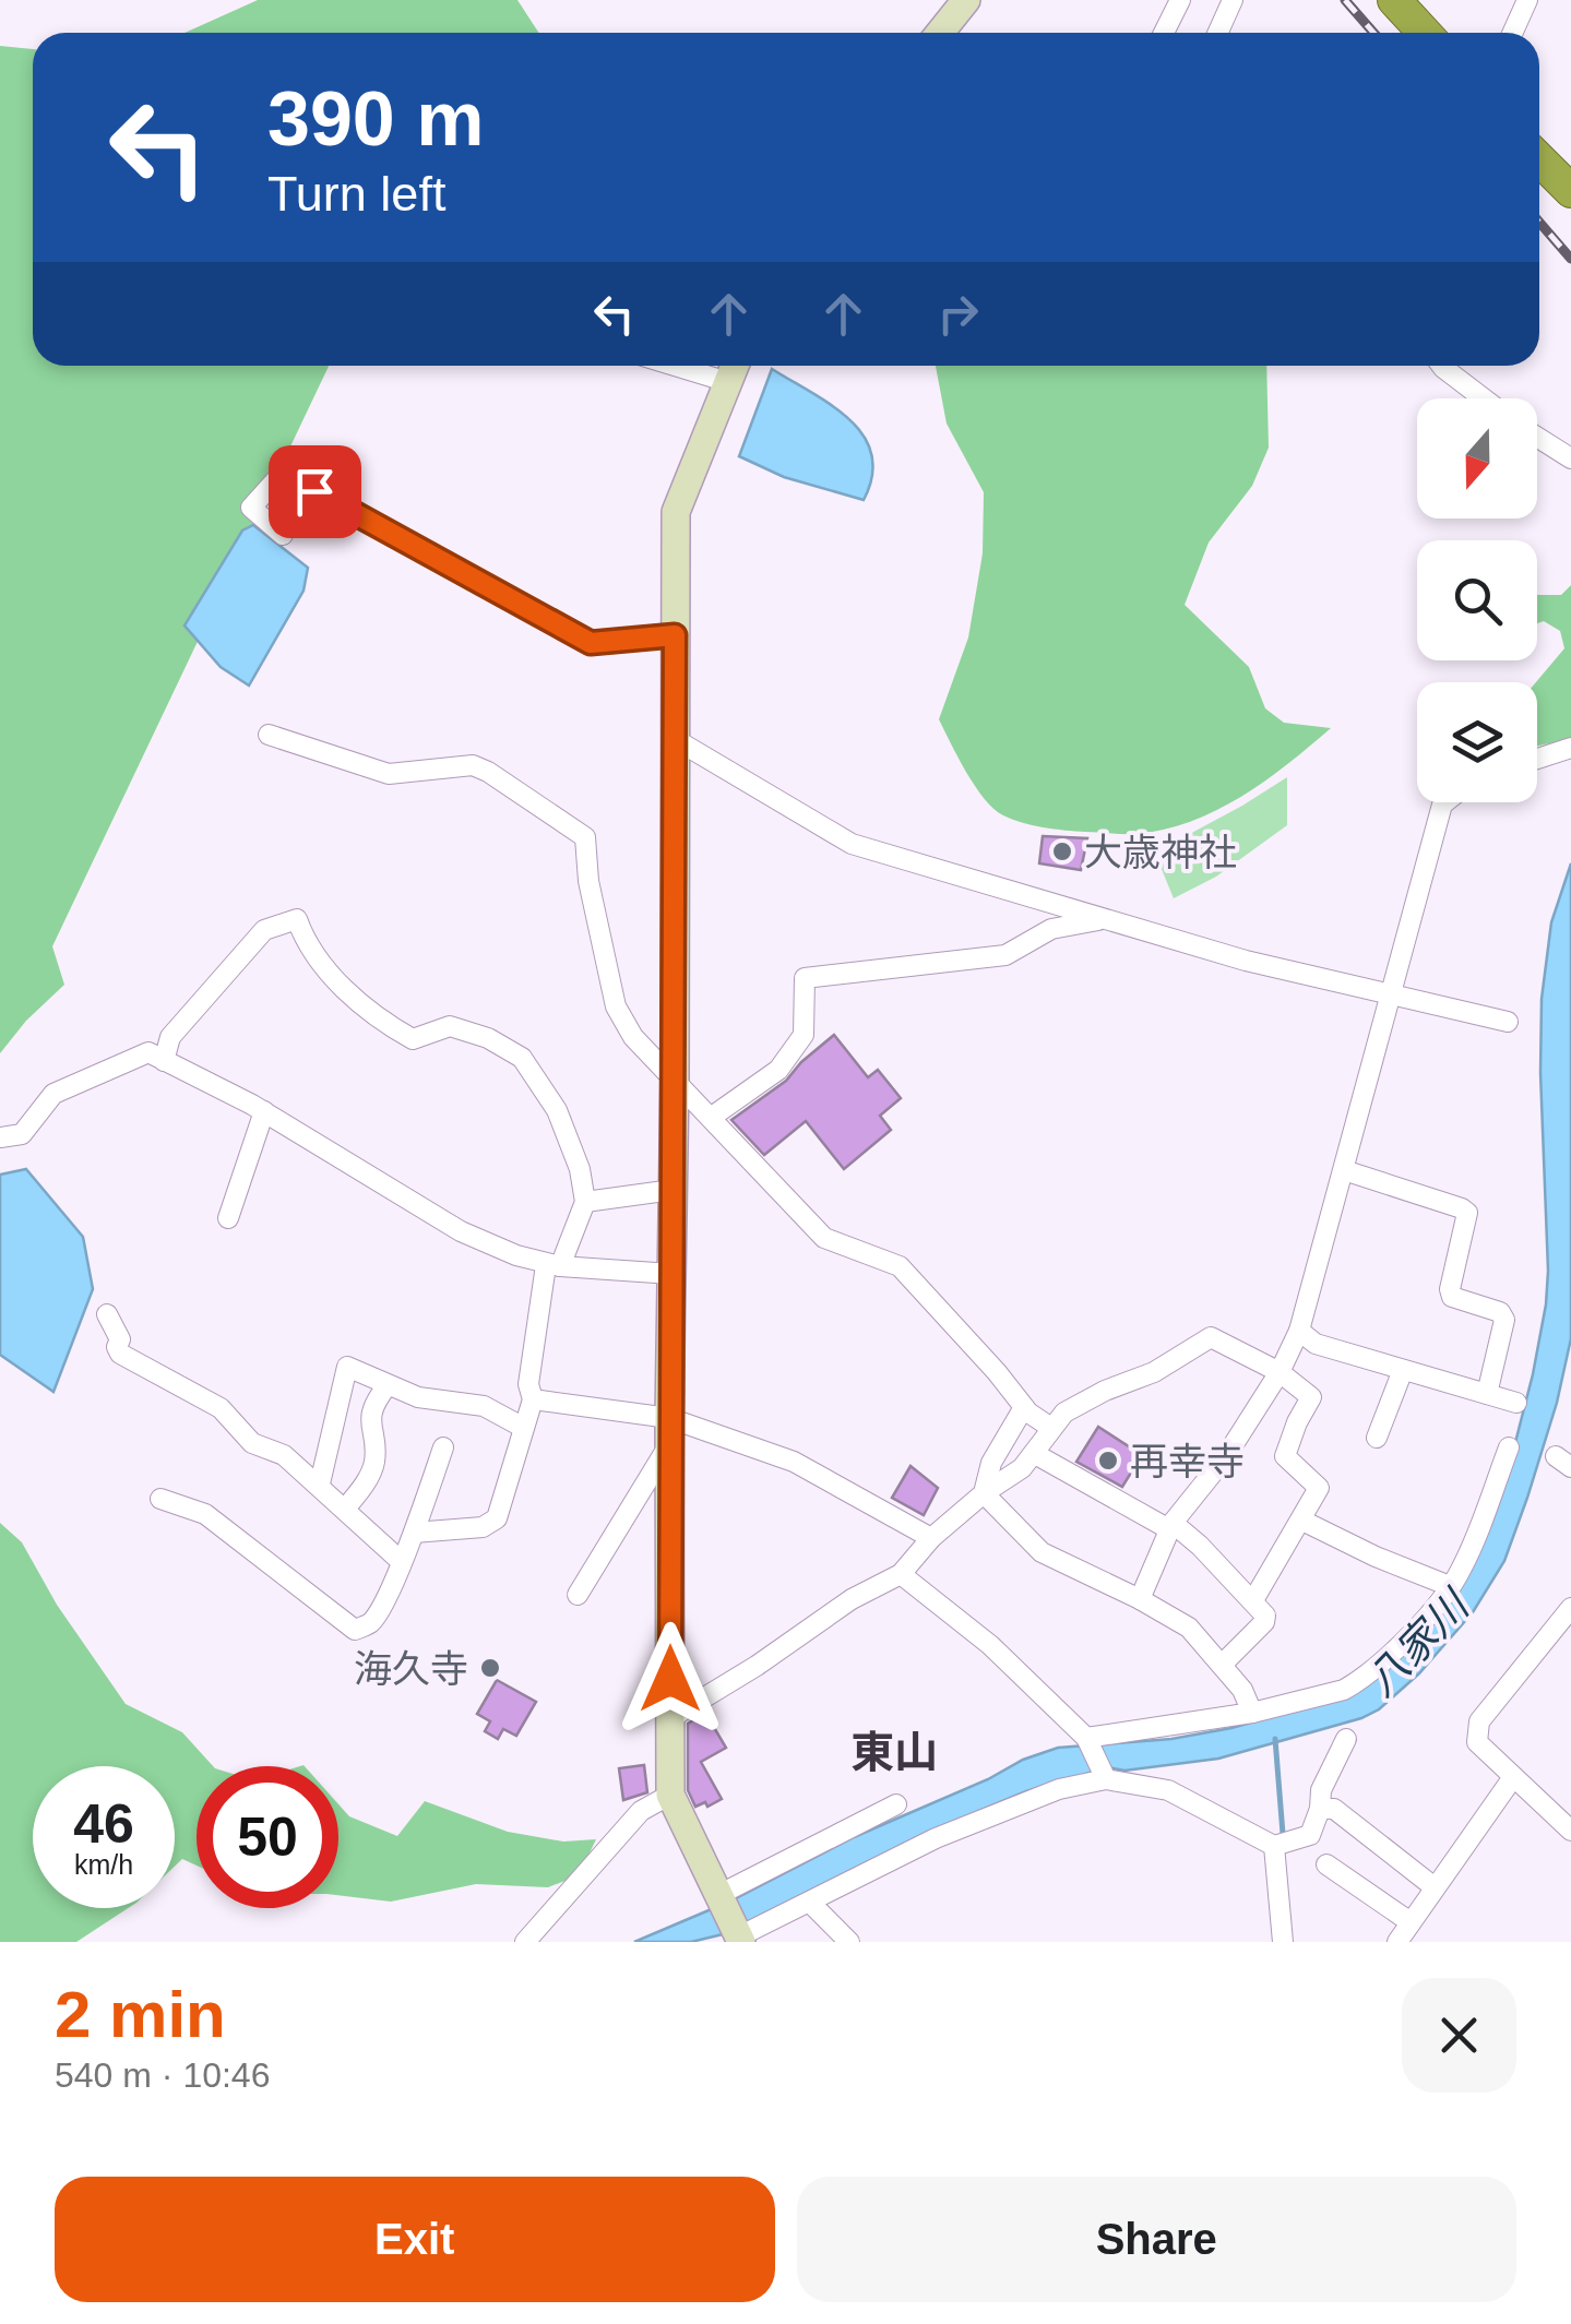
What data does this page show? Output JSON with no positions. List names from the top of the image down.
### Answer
{
  "districts": ["東山"],
  "water": ["八家川"],
  "places": ["大歳神社", "再幸寺", "海久寺"],
  "north": "bottom",
  "page": {
    "turn": ["390 m", "Turn left"],
    "speed": "46 km/h",
    "limit": "50",
    "heading": ["2 min", "540 m · 10:46"],
    "buttons": ["Exit", "Share"]
  }
}
